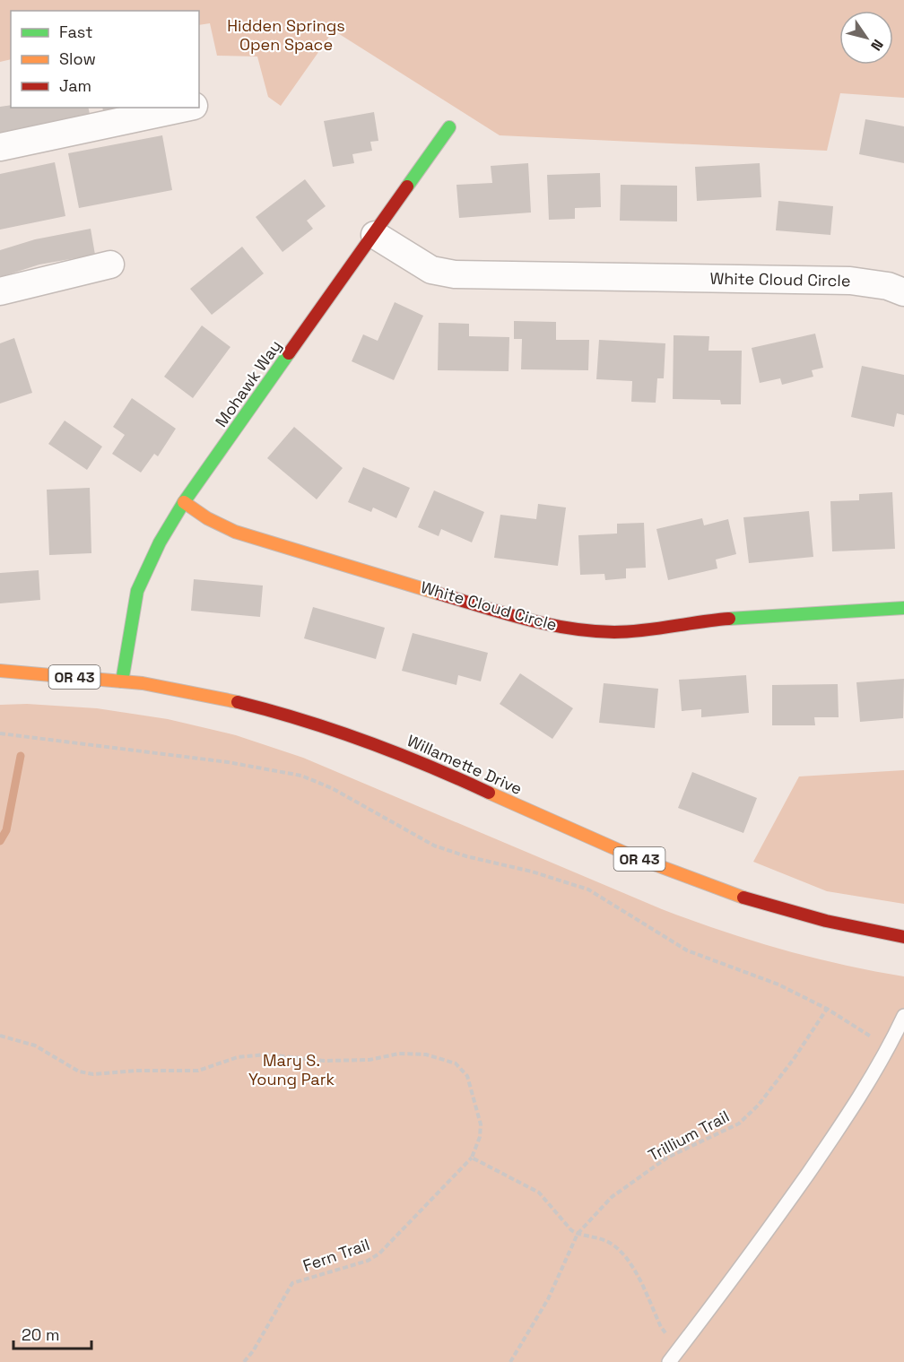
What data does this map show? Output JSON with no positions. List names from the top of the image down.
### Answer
{
  "streets": {
    "street": [
      "White Cloud Circle",
      "Mohawk Way",
      "OR 43",
      "Willamette Drive"
    ],
    "path": ["Trillium Trail", "Fern Trail"]
  },
  "crossings": [
    ["White Cloud Circle", "Mohawk Way"],
    ["Mohawk Way", "Willamette Drive"]
  ],
  "parks": ["Hidden Springs Open Space", "Mary S. Young Park"],
  "legend": ["Fast", "Slow", "Jam"],
  "scale_bar": "20 m",
  "north": "bottom right"
}
